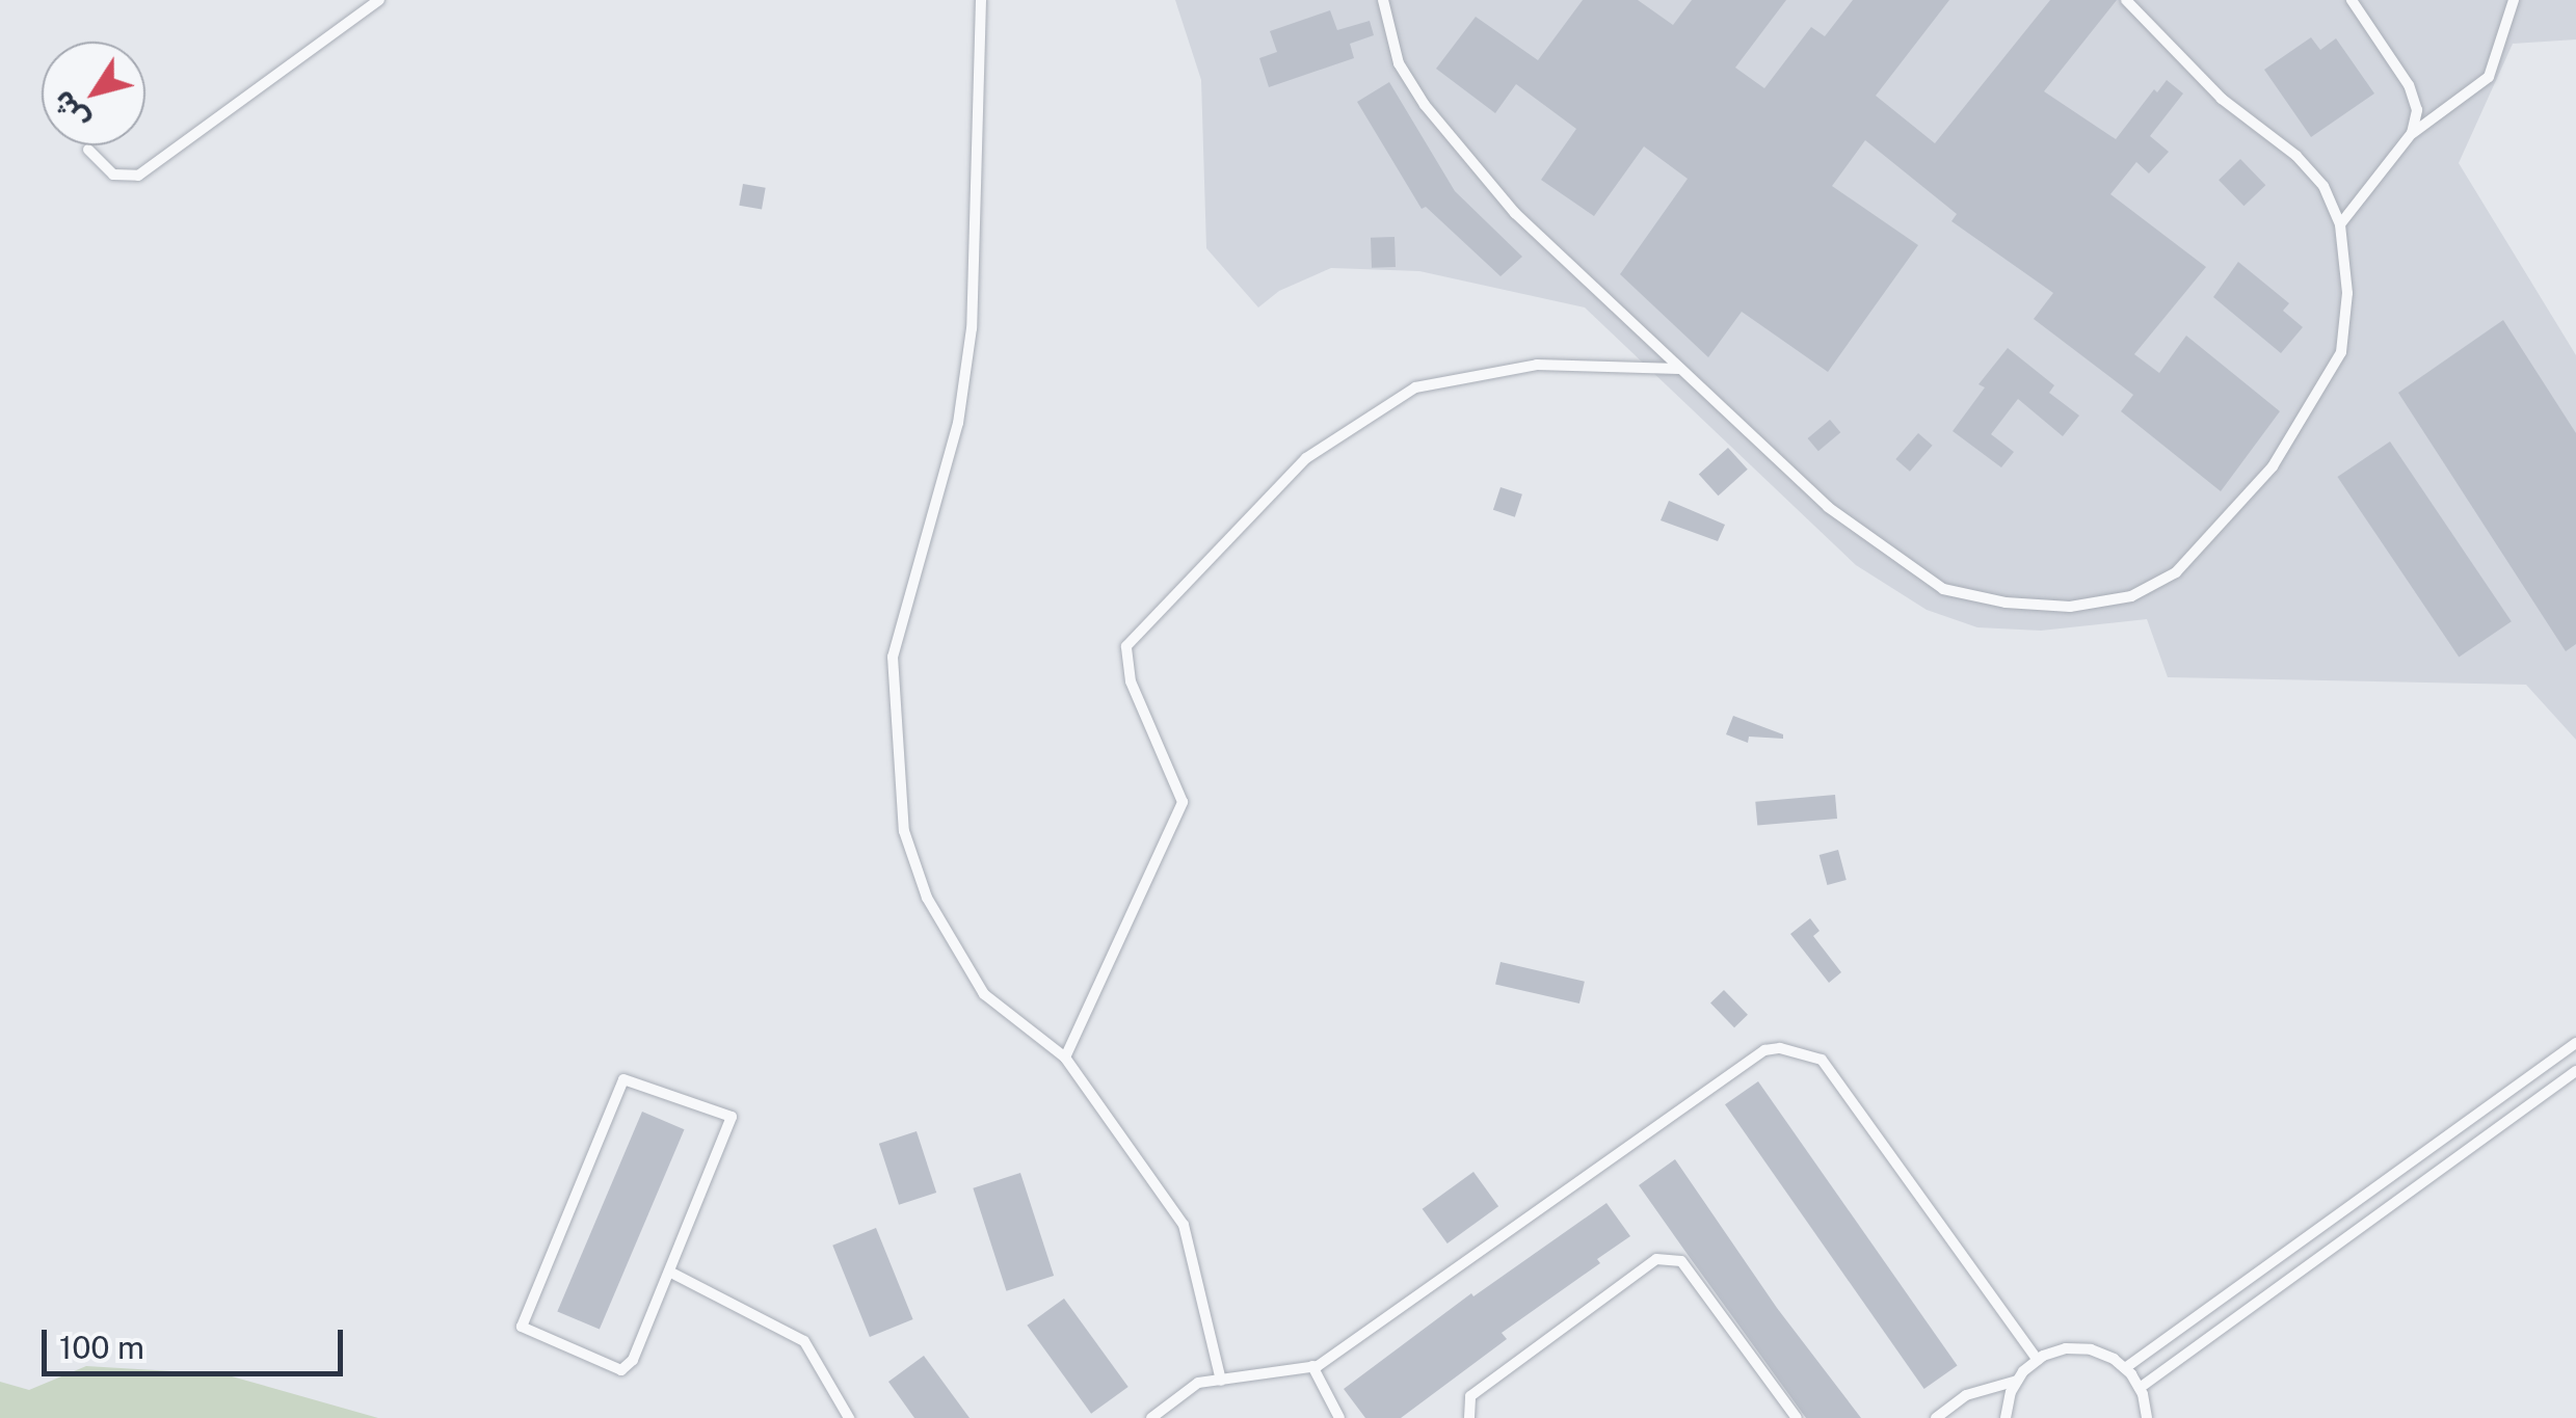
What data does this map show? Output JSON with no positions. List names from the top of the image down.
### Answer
{
  "scale_bar": "100 m",
  "north": "bottom left"
}
